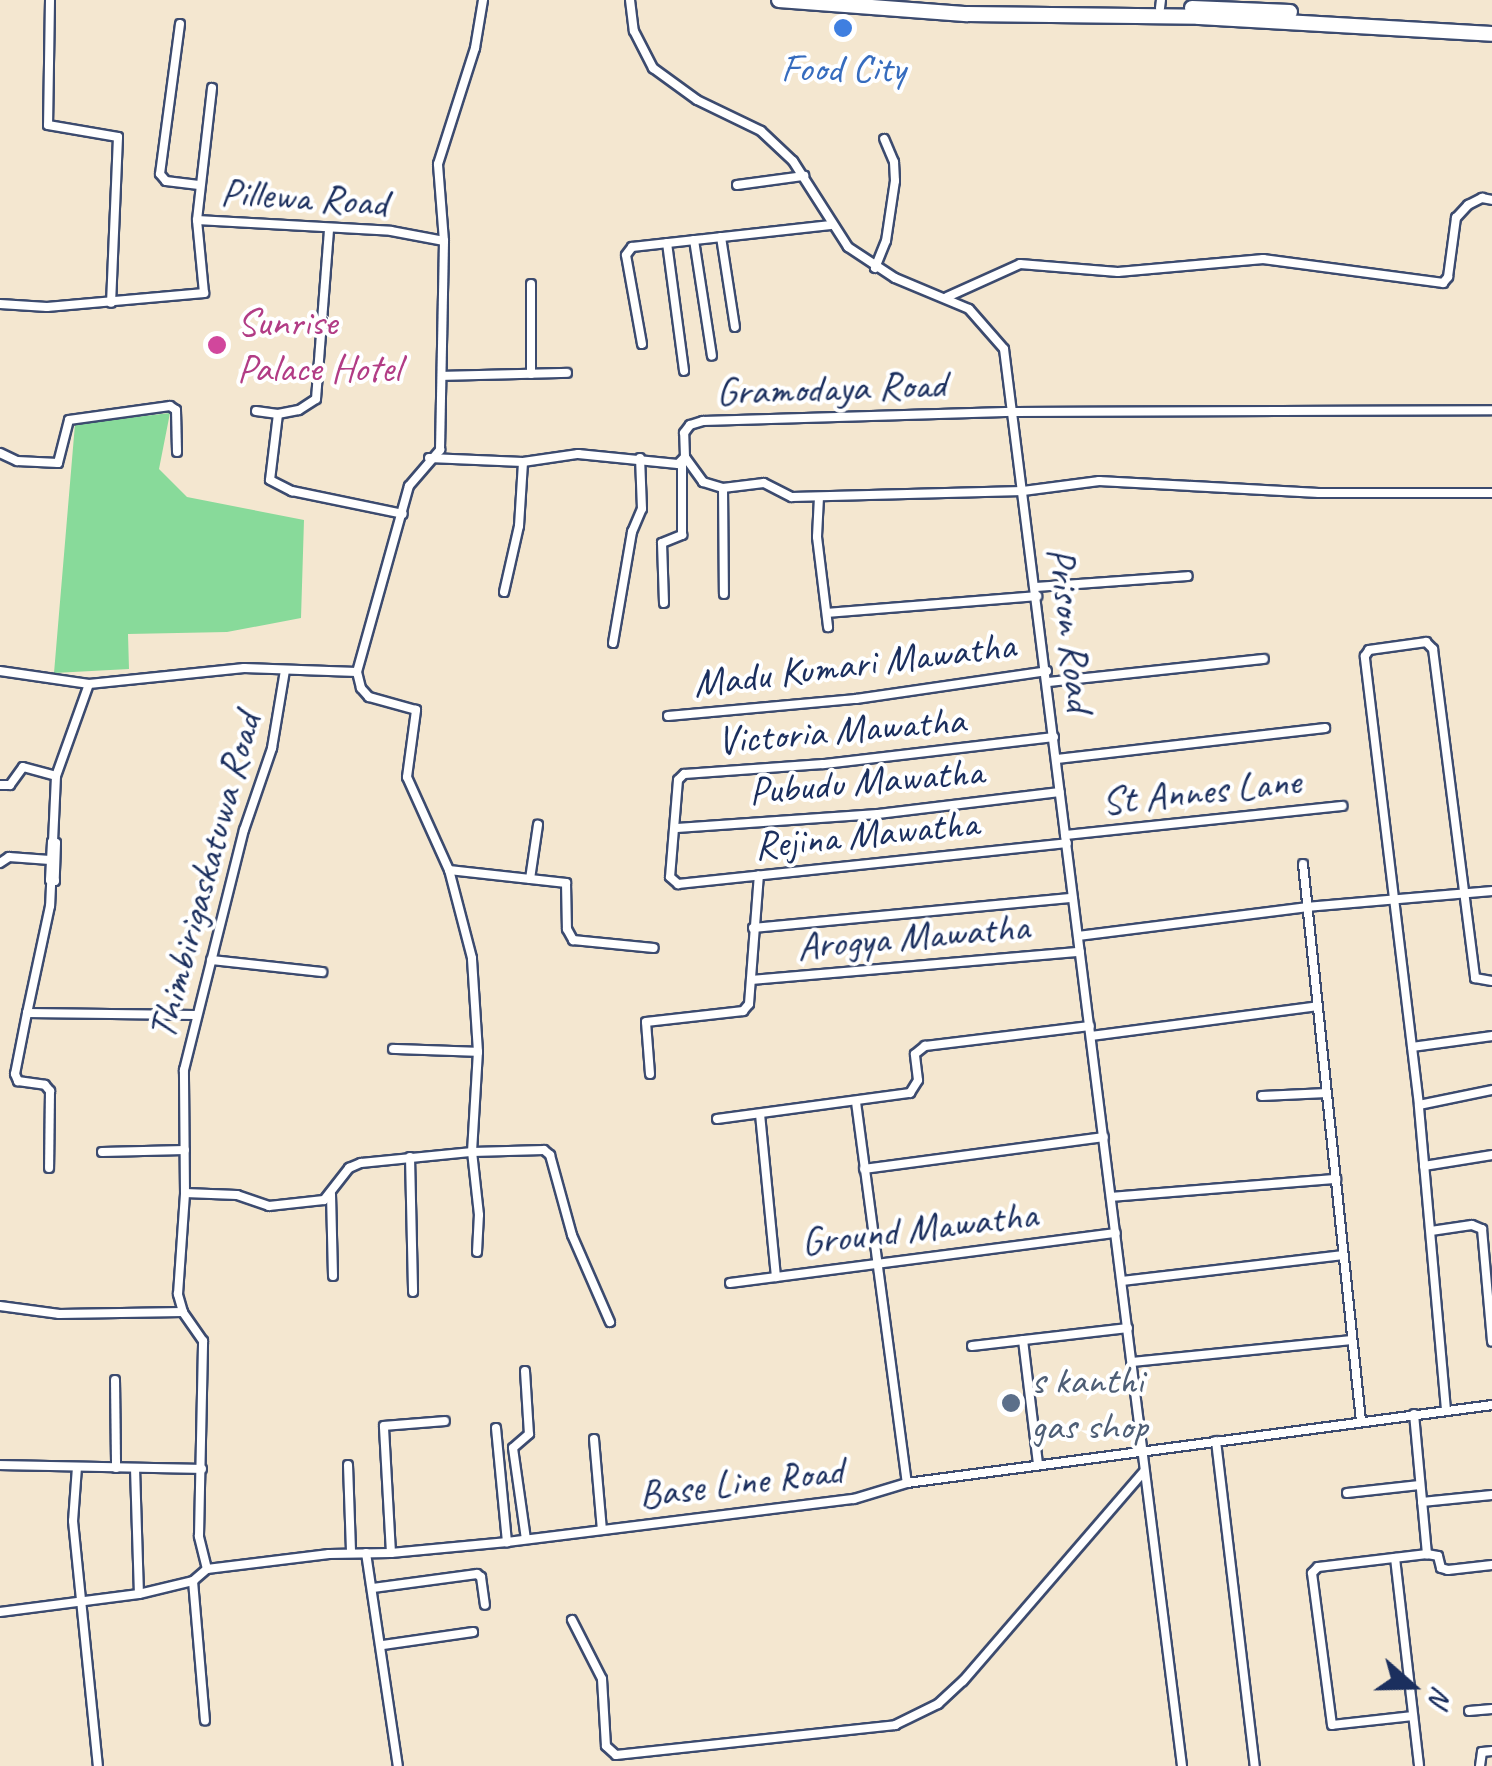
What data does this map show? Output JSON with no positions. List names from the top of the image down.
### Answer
{
  "streets": {
    "street": [
      "Pillewa Road",
      "Gramodaya Road",
      "Prison Road",
      "Madu Kumari Mawatha",
      "Victoria Mawatha",
      "Pubudu Mawatha",
      "St Annes Lane",
      "Rejina Mawatha",
      "Thimbirigaskatuwa Road",
      "Arogya Mawatha",
      "Ground Mawatha",
      "Base Line Road"
    ]
  },
  "crossings": [
    ["Gramodaya Road", "Prison Road"],
    ["Prison Road", "Madu Kumari Mawatha"],
    ["Prison Road", "Victoria Mawatha"],
    ["Prison Road", "Pubudu Mawatha"],
    ["Prison Road", "St Annes Lane"],
    ["Prison Road", "Rejina Mawatha"],
    ["Prison Road", "Arogya Mawatha"],
    ["Prison Road", "Ground Mawatha"],
    ["Prison Road", "Base Line Road"],
    ["Victoria Mawatha", "Pubudu Mawatha"],
    ["Victoria Mawatha", "Rejina Mawatha"],
    ["St Annes Lane", "Rejina Mawatha"],
    ["Thimbirigaskatuwa Road", "Base Line Road"]
  ],
  "places": ["Food City", "Sunrise Palace Hotel", "s kanthi gas shop"],
  "north": "right"
}
